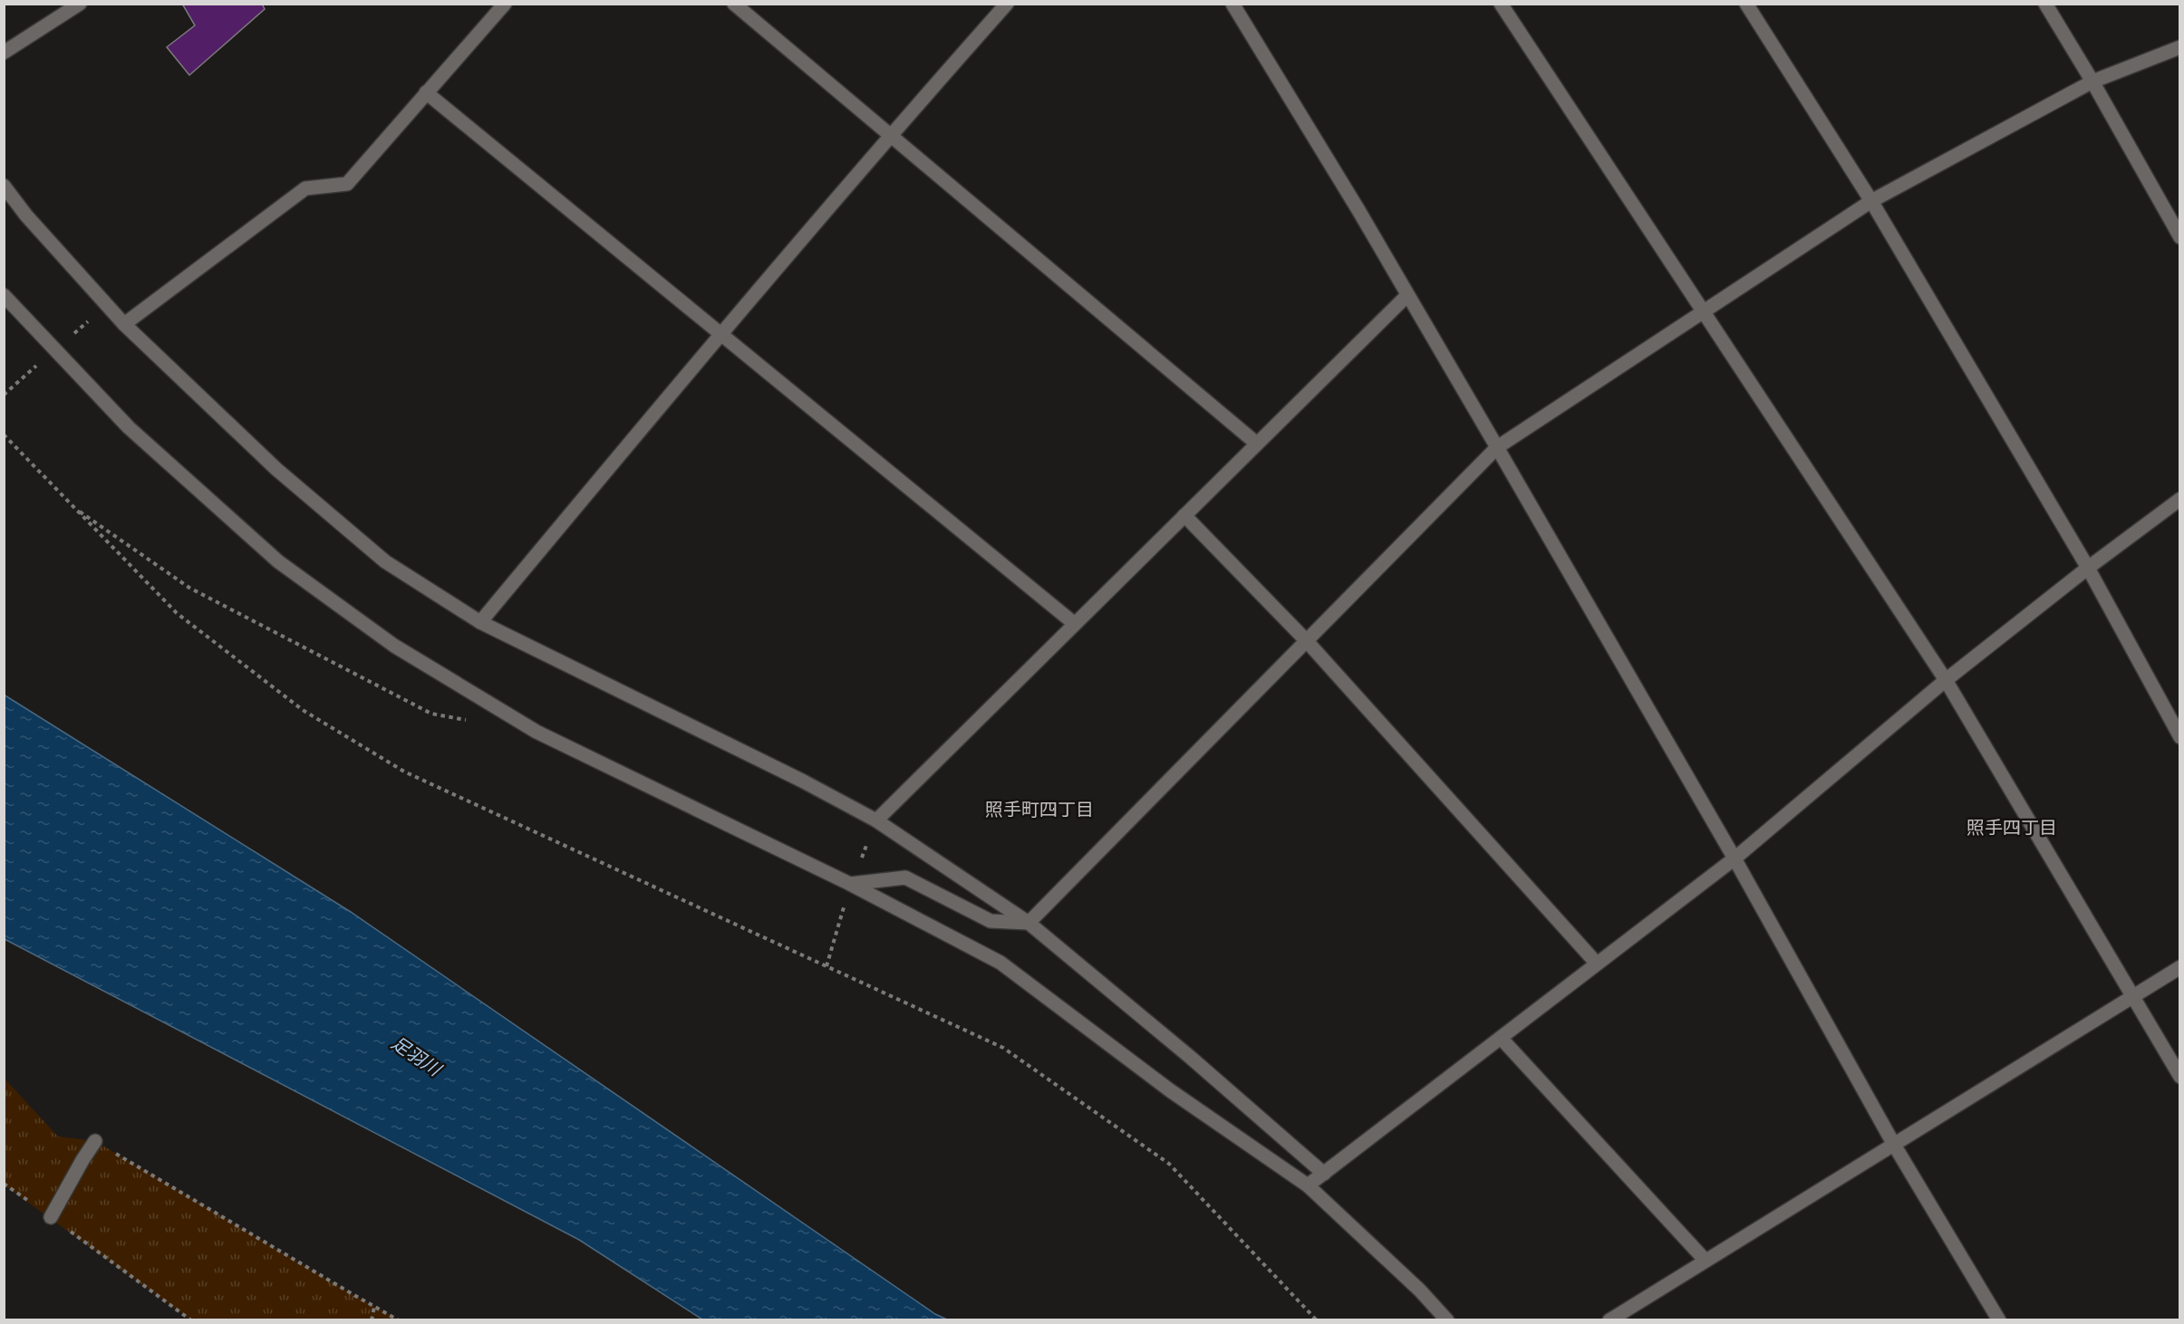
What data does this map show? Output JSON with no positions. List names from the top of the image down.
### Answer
{
  "districts": ["照手町四丁目", "照手四丁目"],
  "water": ["足羽川"]
}
